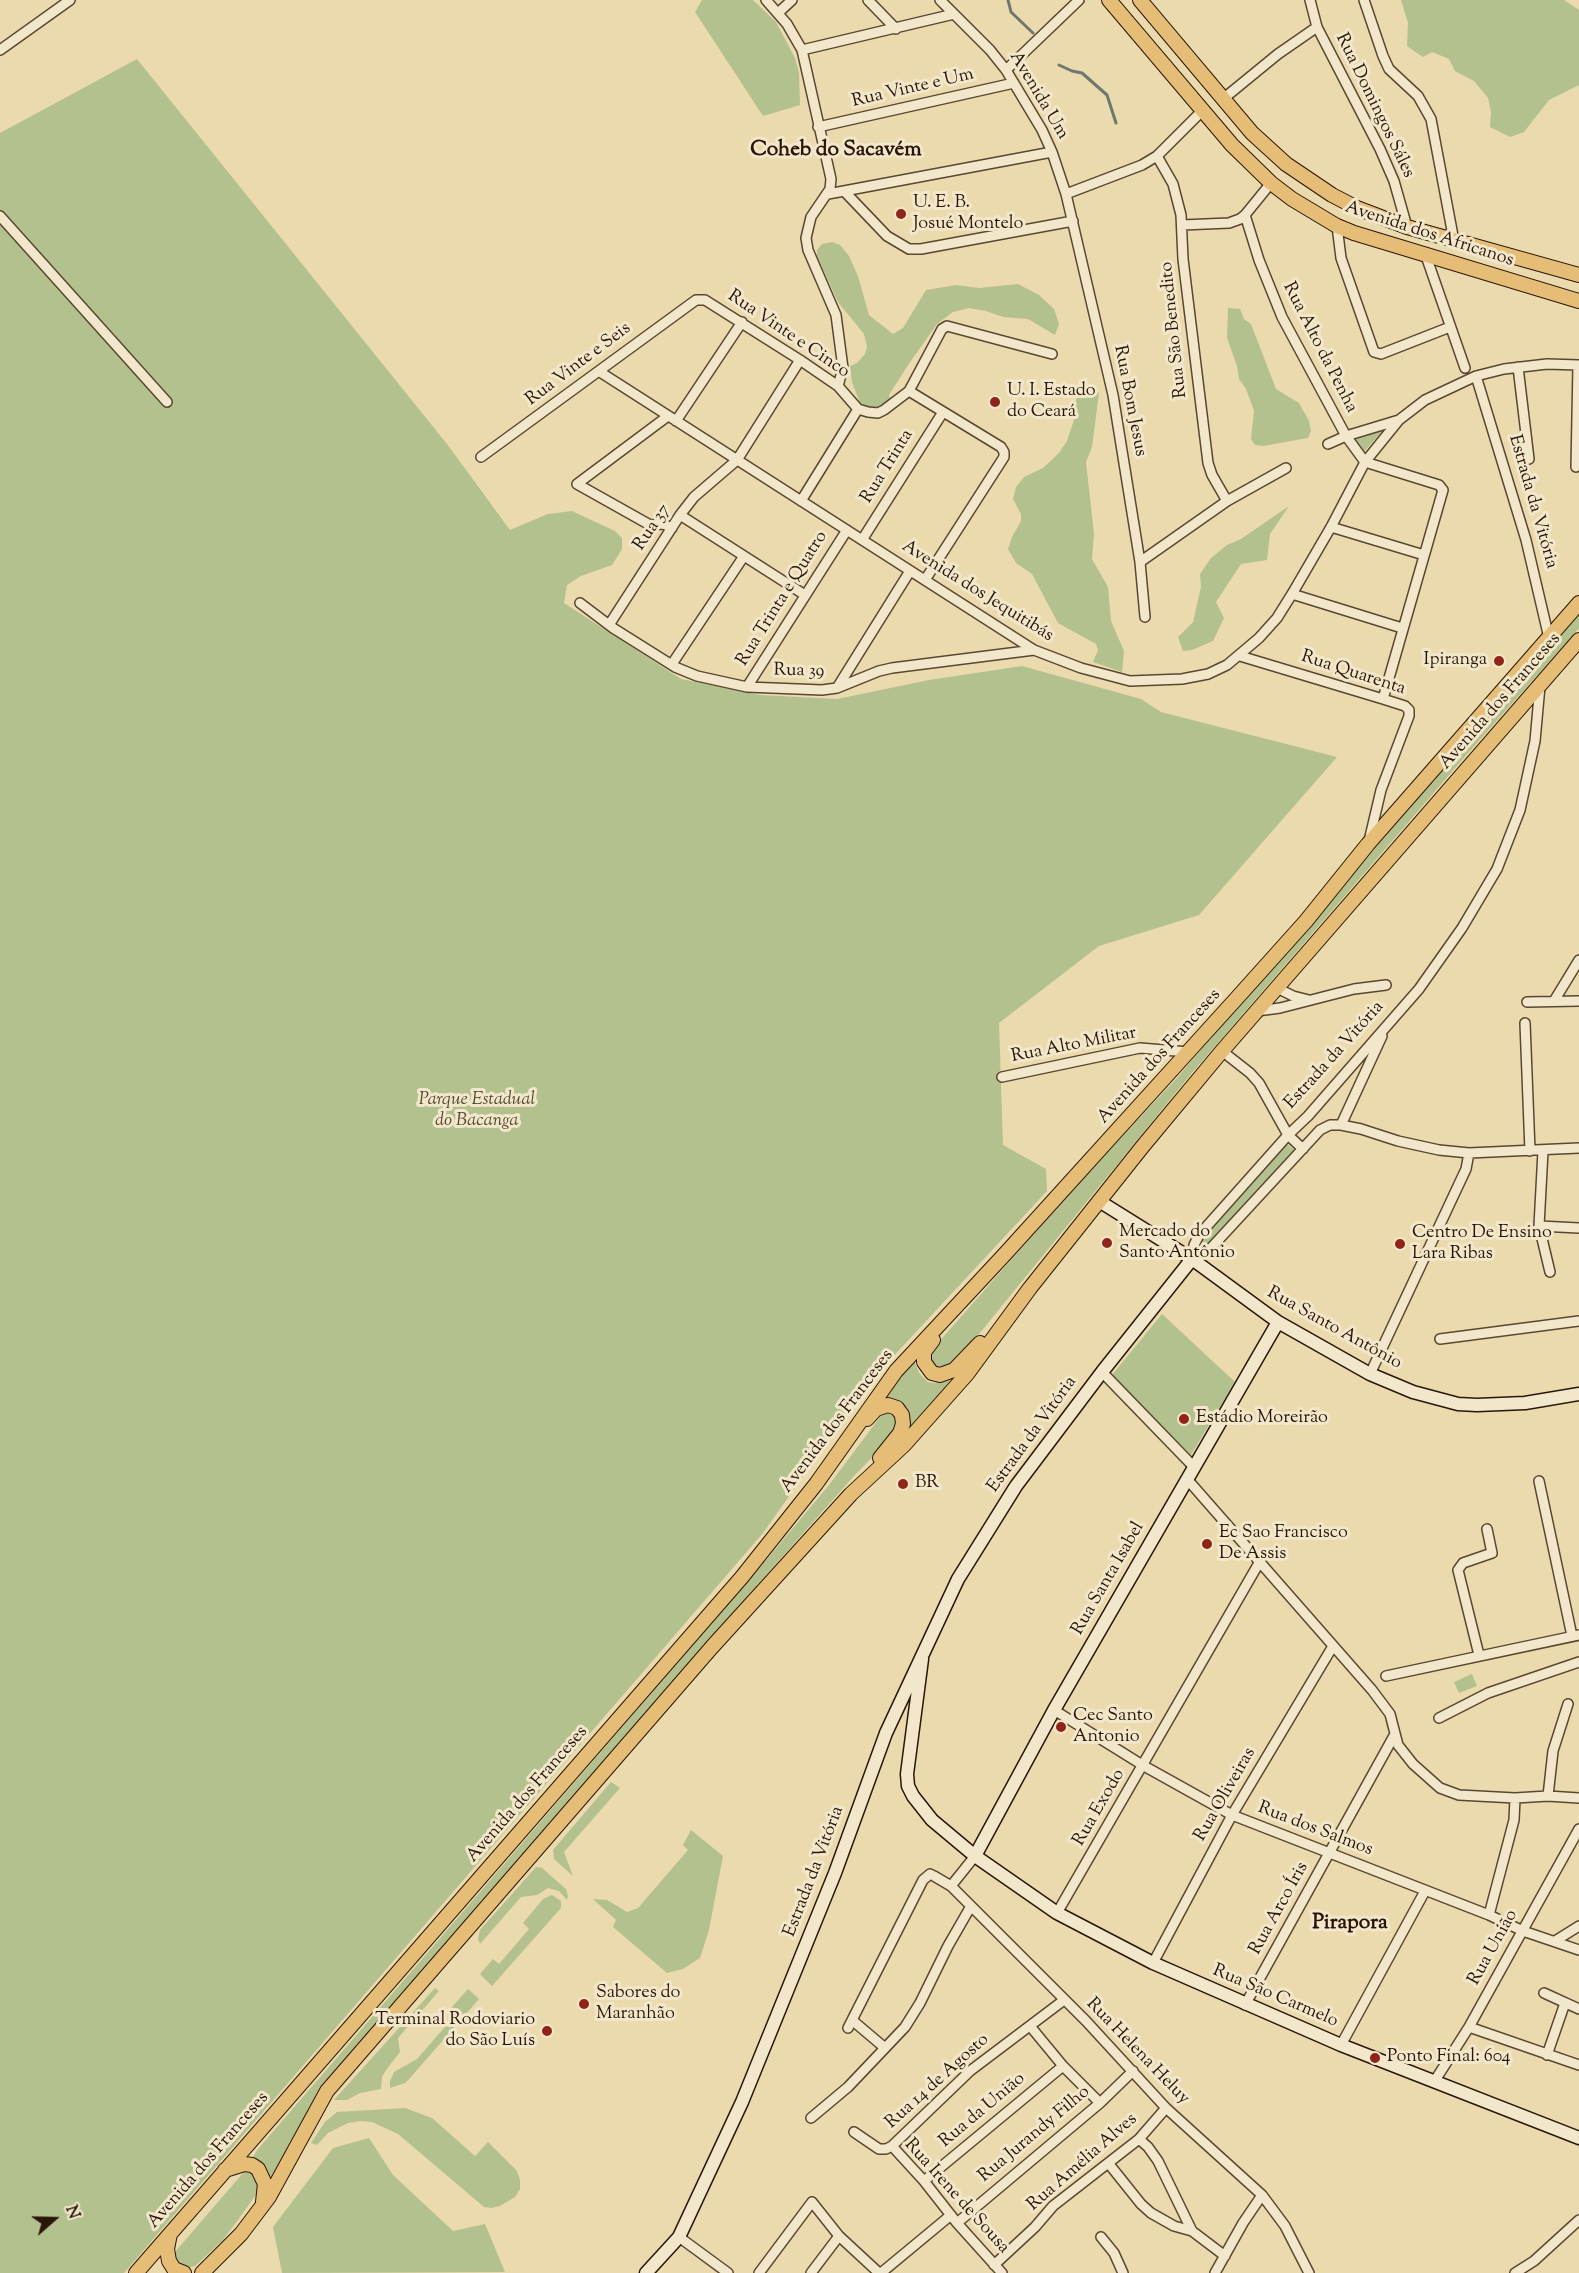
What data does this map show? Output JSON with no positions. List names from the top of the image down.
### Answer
{
  "streets": {
    "main road": ["Avenida dos Africanos", "Avenida dos Franceses"],
    "street": [
      "Rua Vinte e Um",
      "Avenida Um",
      "Rua Domingos Sáles",
      "Rua São Benedito",
      "Rua Vinte e Cinco",
      "Rua Alto da Penha",
      "Rua Vinte e Seis",
      "Rua Bom Jesus",
      "Rua Trinta",
      "Estrada da Vitória",
      "Rua 37",
      "Avenida dos Jequitibás",
      "Rua Trinta e Quatro",
      "Rua 39",
      "Rua Quarenta",
      "Rua Alto Militar",
      "Rua Santo Antônio",
      "Rua Santa Isabel",
      "Rua Oliveiras",
      "Rua Exodo",
      "Rua dos Salmos",
      "Rua Arco Íris",
      "Rua União",
      "Rua São Carmelo",
      "Rua Helena Heluy",
      "Rua 14 de Agosto",
      "Rua da União",
      "Rua Jurandy Filho",
      "Rua Amélia Alves",
      "Rua Irene de Sousa"
    ]
  },
  "crossings": [
    ["Rua Vinte e Um", "Avenida Um"],
    ["Avenida Um", "Rua Bom Jesus"],
    ["Rua Domingos Sáles", "Avenida dos Africanos"],
    ["Rua Vinte e Cinco", "Rua Vinte e Seis"],
    ["Rua Vinte e Cinco", "Rua 37"],
    ["Rua Alto da Penha", "Avenida dos Jequitibás"],
    ["Rua Vinte e Seis", "Avenida dos Jequitibás"],
    ["Rua Trinta", "Avenida dos Jequitibás"],
    ["Estrada da Vitória", "Avenida dos Franceses"],
    ["Estrada da Vitória", "Rua Santo Antônio"],
    ["Estrada da Vitória", "Rua São Carmelo"],
    ["Rua 37", "Avenida dos Jequitibás"],
    ["Rua 37", "Rua 39"],
    ["Avenida dos Jequitibás", "Rua Trinta e Quatro"],
    ["Avenida dos Jequitibás", "Rua 39"],
    ["Avenida dos Jequitibás", "Rua Quarenta"],
    ["Rua Trinta e Quatro", "Rua 39"],
    ["Rua Quarenta", "Avenida dos Franceses"],
    ["Avenida dos Franceses", "Rua Alto Militar"],
    ["Avenida dos Franceses", "Rua Santo Antônio"],
    ["Rua Santo Antônio", "Rua Santa Isabel"],
    ["Rua Santa Isabel", "Rua dos Salmos"],
    ["Rua Santa Isabel", "Rua São Carmelo"],
    ["Rua Oliveiras", "Rua dos Salmos"],
    ["Rua Oliveiras", "Rua São Carmelo"],
    ["Rua Exodo", "Rua dos Salmos"],
    ["Rua Exodo", "Rua São Carmelo"],
    ["Rua dos Salmos", "Rua Arco Íris"],
    ["Rua dos Salmos", "Rua União"],
    ["Rua Arco Íris", "Rua São Carmelo"],
    ["Rua União", "Rua São Carmelo"],
    ["Rua Helena Heluy", "Rua 14 de Agosto"],
    ["Rua Helena Heluy", "Rua Jurandy Filho"],
    ["Rua Helena Heluy", "Rua Amélia Alves"],
    ["Rua 14 de Agosto", "Rua Irene de Sousa"],
    ["Rua da União", "Rua Irene de Sousa"],
    ["Rua Jurandy Filho", "Rua Irene de Sousa"],
    ["Rua Amélia Alves", "Rua Irene de Sousa"]
  ],
  "districts": ["Coheb do Sacavém", "Pirapora"],
  "parks": ["Parque Estadual do Bacanga"],
  "places": [
    "U. E. B. Josué Montelo",
    "U. I. Estado do Ceará",
    "Ipiranga",
    "Mercado do Santo Antônio",
    "Centro De Ensino Lara Ribas",
    "Estádio Moreirão",
    "BR",
    "Ec Sao Francisco De Assis",
    "Cec Santo Antonio",
    "Sabores do Maranhão",
    "Terminal Rodoviario do São Luís",
    "Ponto Final: 604"
  ],
  "north": "right"
}
